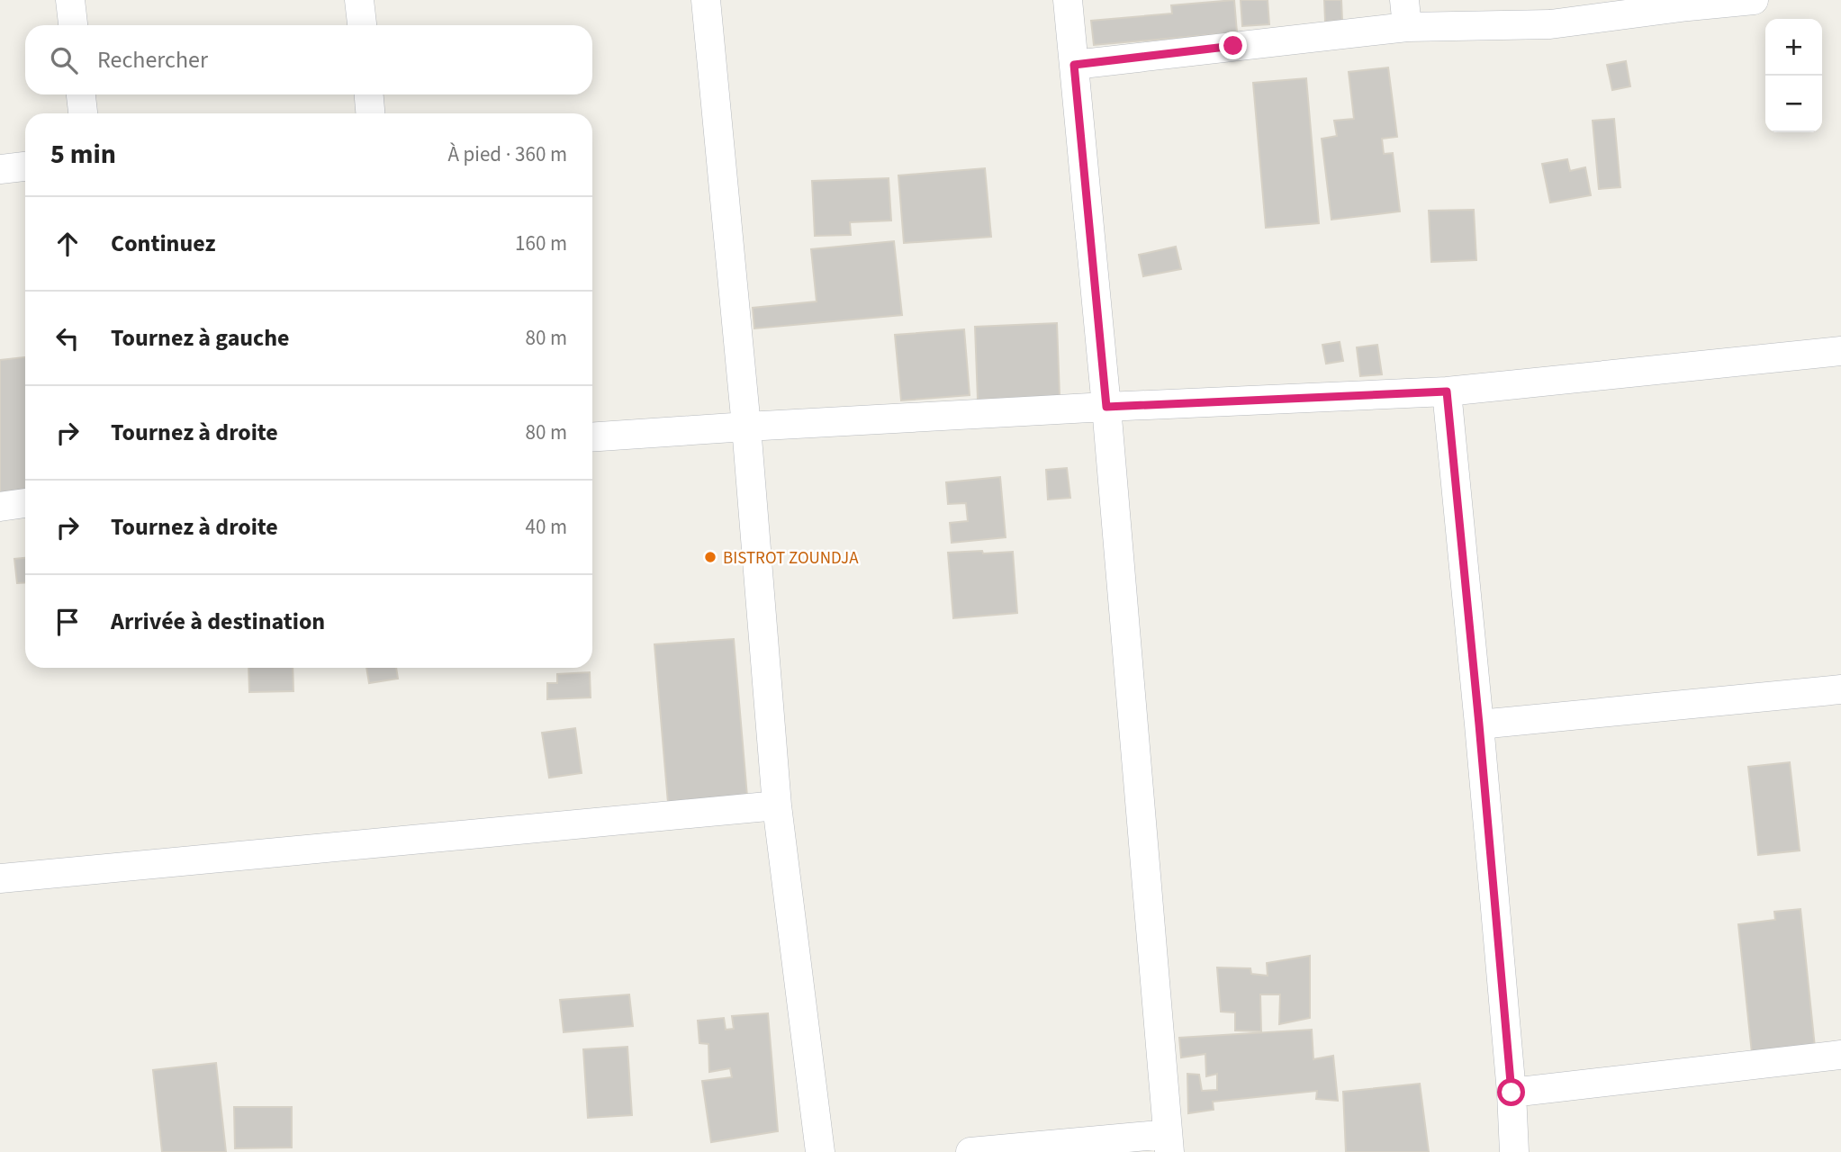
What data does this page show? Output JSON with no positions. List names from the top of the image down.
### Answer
{
  "places": ["BISTROT ZOUNDJA"],
  "page": {
    "map_buttons": ["+", "−"],
    "search": "Rechercher",
    "heading": ["5 min", "À pied · 360 m"],
    "list": [
      ["Continuez", "160 m"],
      ["Tournez à gauche", "80 m"],
      ["Tournez à droite", "80 m"],
      ["Tournez à droite", "40 m"],
      "Arrivée à destination"
    ]
  }
}
